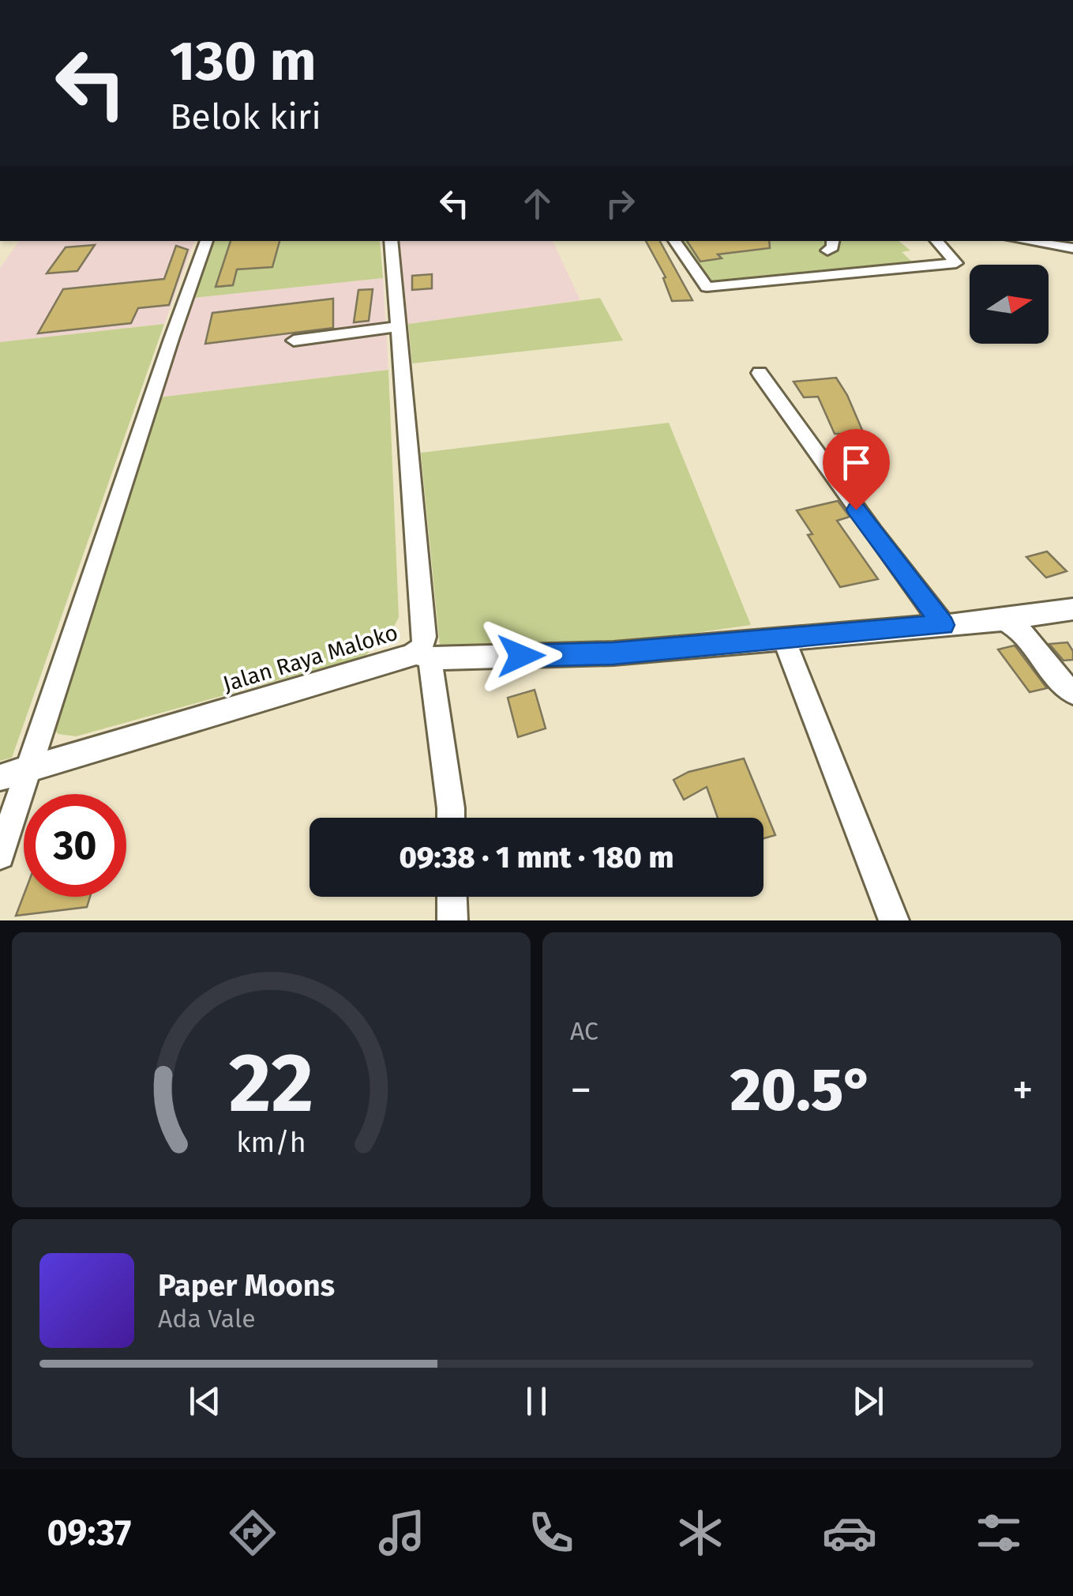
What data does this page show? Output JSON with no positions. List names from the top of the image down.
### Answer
{
  "streets": {
    "street": ["Jalan Raya Maloko"]
  },
  "north": "right",
  "page": {
    "turn": ["130 m", "Belok kiri"],
    "limit": "30",
    "trip": "09:38 · 1 mnt · 180 m",
    "tile": "AC",
    "heat": ["−", "20.5°", "+"],
    "song": ["Paper Moons", "Ada Vale"],
    "tabs": "09:37",
    "gauge": ["22", "km/h"]
  }
}
